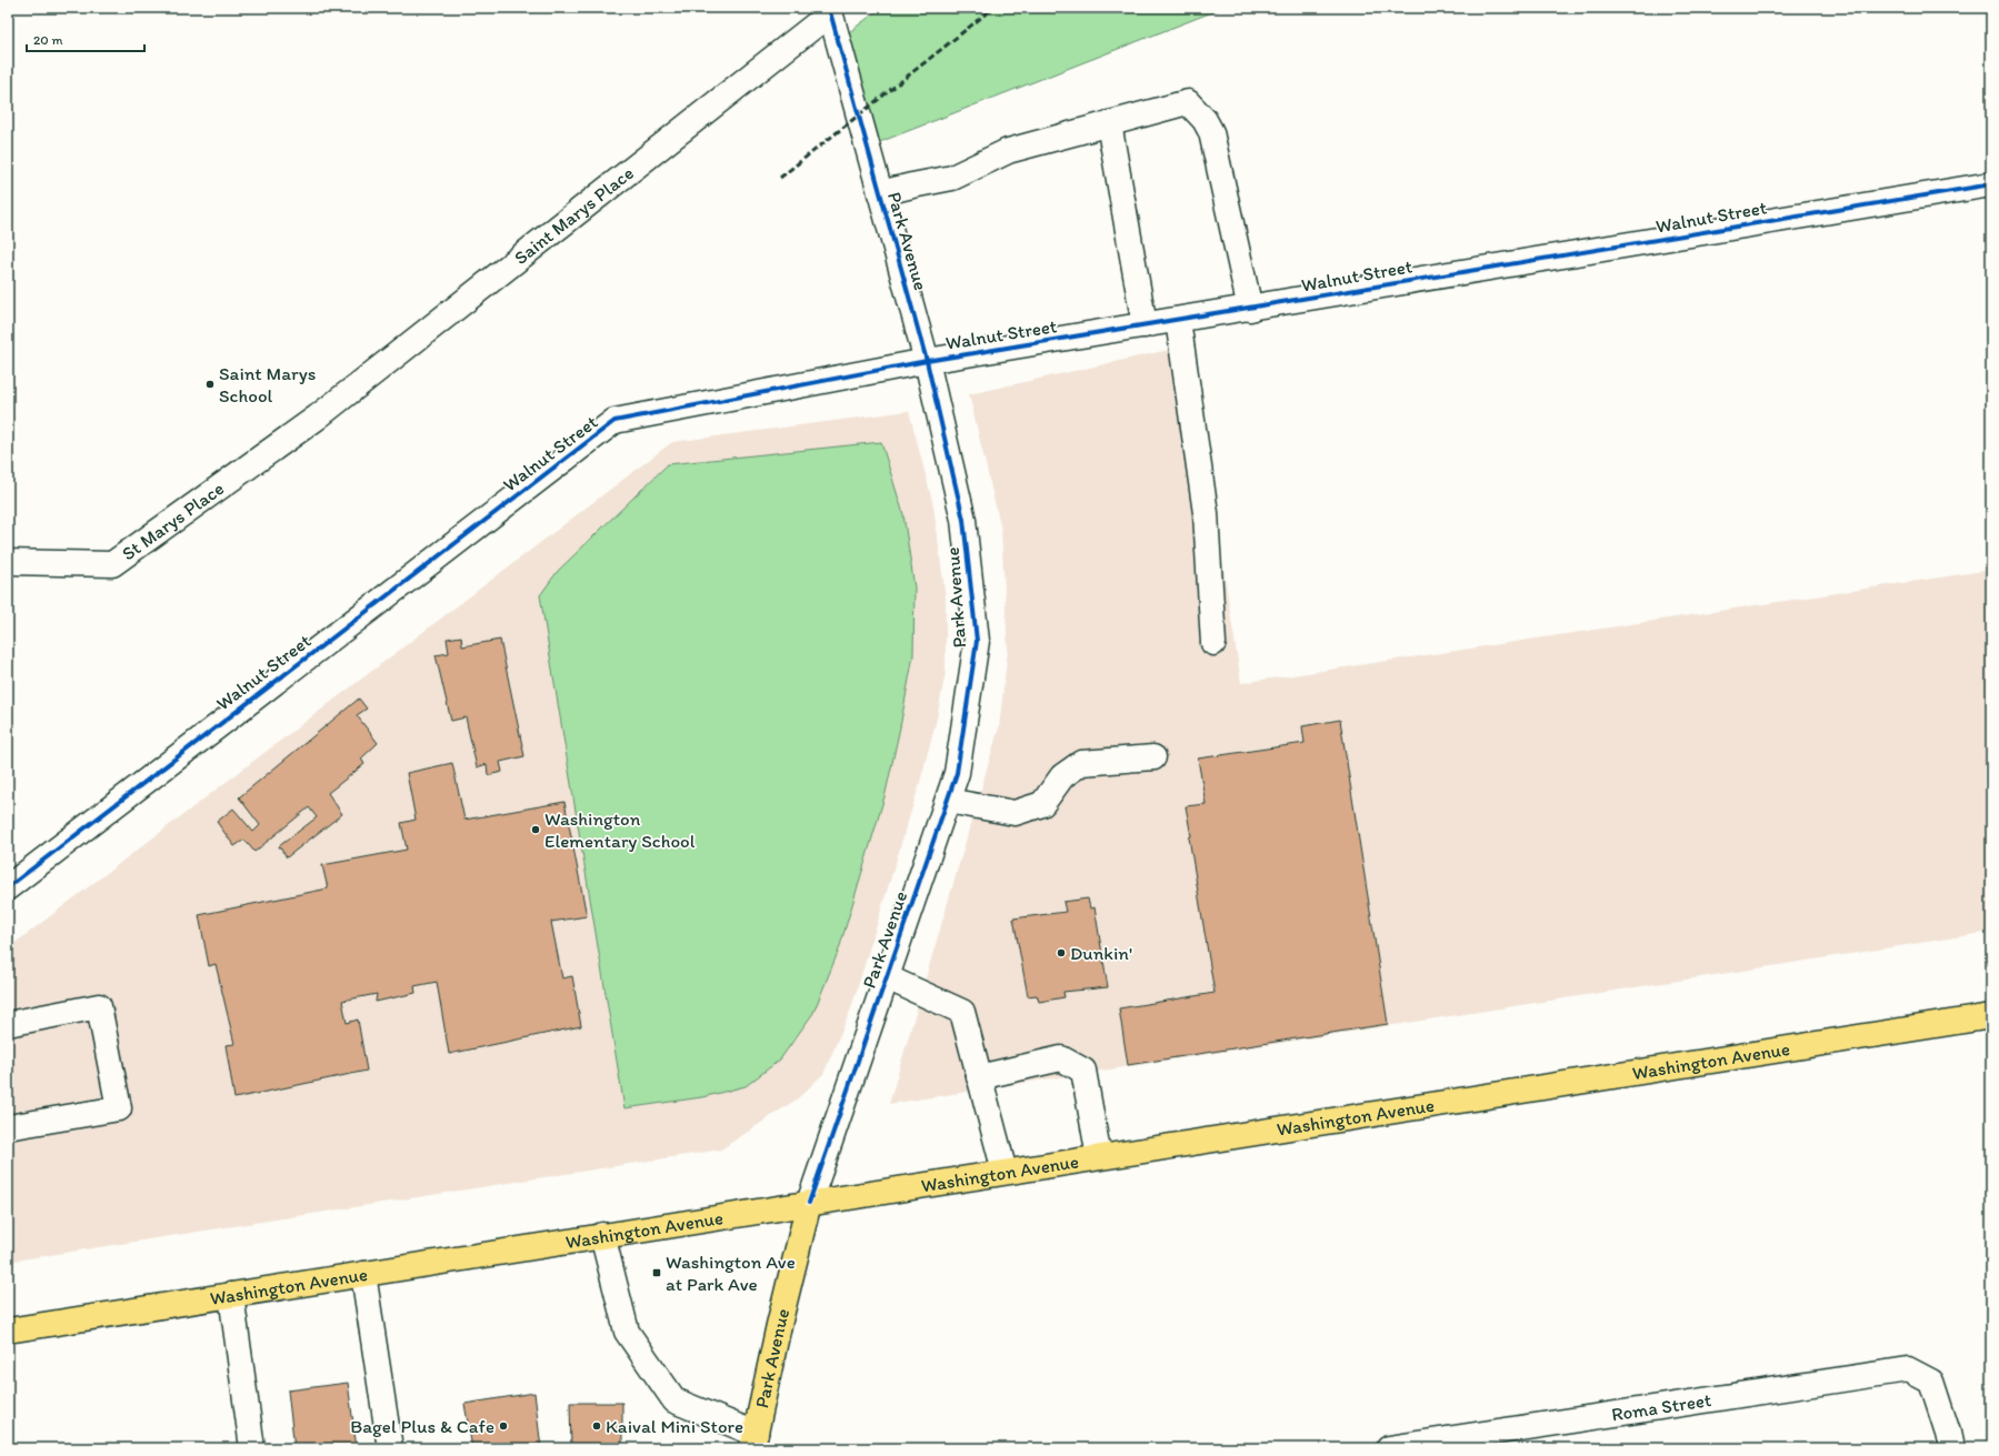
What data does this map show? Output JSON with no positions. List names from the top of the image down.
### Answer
{
  "streets": {
    "main road": ["Park Avenue", "Washington Avenue"],
    "street": [
      "Saint Marys Place",
      "Walnut Street",
      "St Marys Place",
      "Roma Street"
    ]
  },
  "crossings": [
    ["Saint Marys Place", "Park Avenue"],
    ["Saint Marys Place", "St Marys Place"],
    ["Walnut Street", "Park Avenue"],
    ["Park Avenue", "Washington Avenue"]
  ],
  "places": {
    "other": [
      "Saint Marys School",
      "Washington Elementary School",
      "Dunkin'",
      "Bagel Plus & Cafe",
      "Kaival Mini Store"
    ],
    "transit": ["Washington Ave at Park Ave"]
  },
  "scale_bar": "20 m"
}
